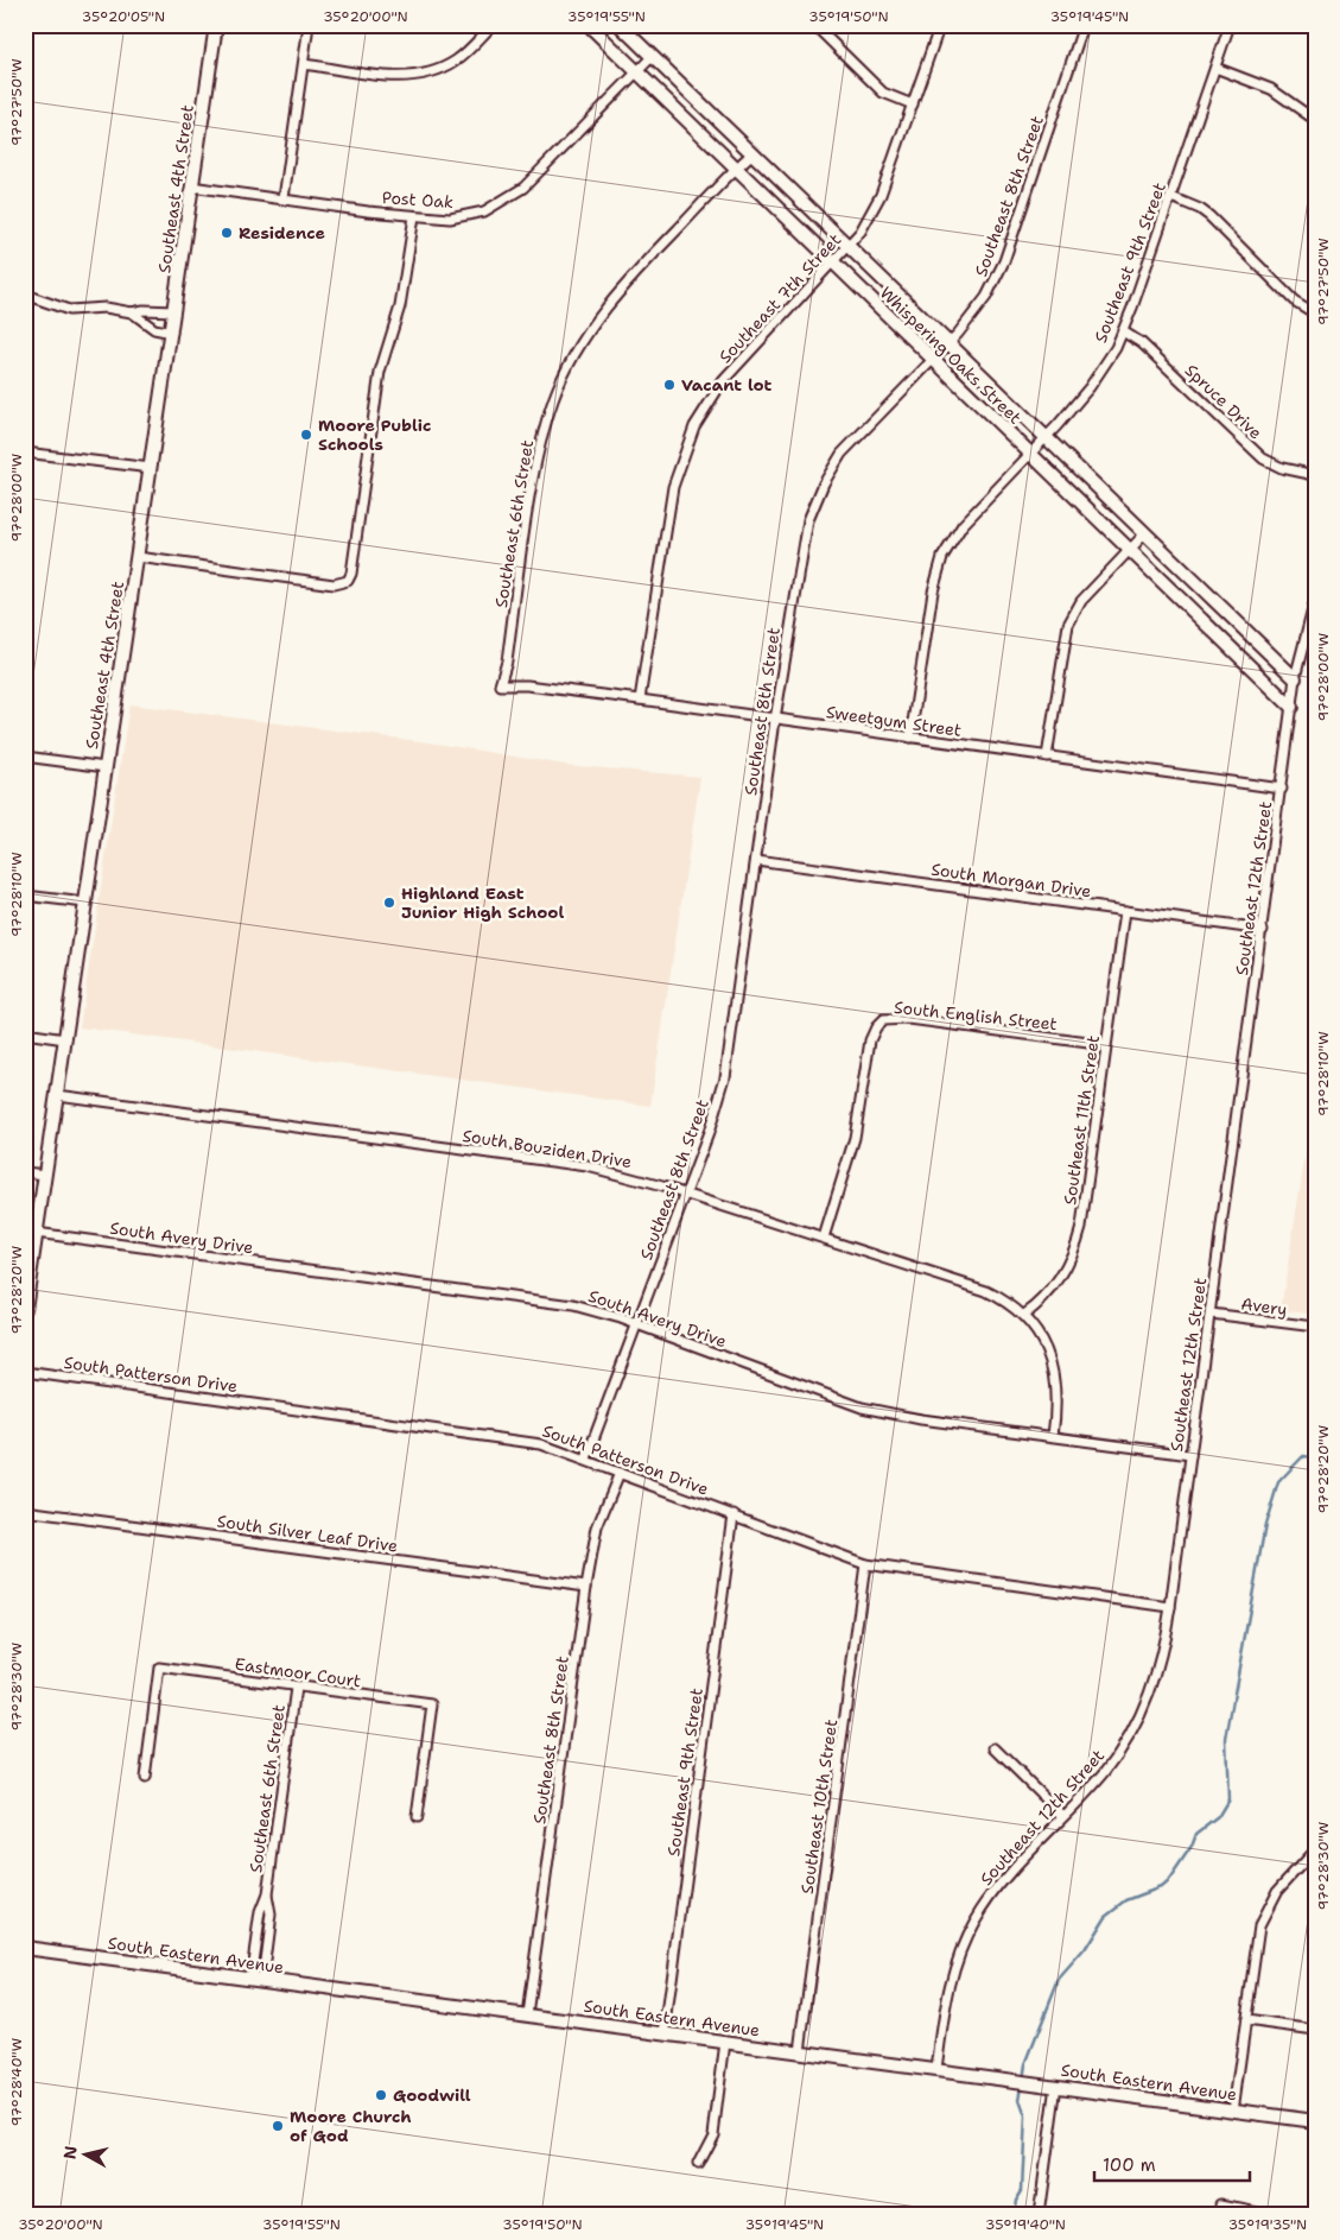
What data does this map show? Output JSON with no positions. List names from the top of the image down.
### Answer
{
  "streets": {
    "main road": ["Southeast 4th Street", "Whispering Oaks Street", "South Eastern Avenue"],
    "street": [
      "Southeast 8th Street",
      "Post Oak",
      "Southeast 9th Street",
      "Southeast 7th Street",
      "Spruce Drive",
      "Southeast 6th Street",
      "Sweetgum Street",
      "South Morgan Drive",
      "Southeast 12th Street",
      "South English Street",
      "Southeast 11th Street",
      "South Bouziden Drive",
      "South Avery Drive",
      "Avery",
      "South Patterson Drive",
      "South Silver Leaf Drive",
      "Eastmoor Court",
      "Southeast 10th Street"
    ]
  },
  "crossings": [
    ["Southeast 4th Street", "Post Oak"],
    ["Southeast 4th Street", "South Bouziden Drive"],
    ["Southeast 4th Street", "South Avery Drive"],
    ["Southeast 8th Street", "Whispering Oaks Street"],
    ["Southeast 8th Street", "Sweetgum Street"],
    ["Southeast 8th Street", "South Morgan Drive"],
    ["Southeast 8th Street", "South Bouziden Drive"],
    ["Southeast 8th Street", "South Avery Drive"],
    ["Southeast 8th Street", "South Patterson Drive"],
    ["Southeast 8th Street", "South Silver Leaf Drive"],
    ["Southeast 8th Street", "South Eastern Avenue"],
    ["Post Oak", "Whispering Oaks Street"],
    ["Southeast 9th Street", "Whispering Oaks Street"],
    ["Southeast 9th Street", "Spruce Drive"],
    ["Southeast 9th Street", "Sweetgum Street"],
    ["Southeast 9th Street", "South Patterson Drive"],
    ["Southeast 9th Street", "South Eastern Avenue"],
    ["Southeast 7th Street", "Whispering Oaks Street"],
    ["Southeast 7th Street", "Sweetgum Street"],
    ["Whispering Oaks Street", "Southeast 6th Street"],
    ["Whispering Oaks Street", "Southeast 12th Street"],
    ["Southeast 6th Street", "Sweetgum Street"],
    ["Southeast 6th Street", "Eastmoor Court"],
    ["Southeast 6th Street", "South Eastern Avenue"],
    ["Sweetgum Street", "Southeast 12th Street"],
    ["South Morgan Drive", "Southeast 12th Street"],
    ["South Morgan Drive", "Southeast 11th Street"],
    ["Southeast 12th Street", "South Avery Drive"],
    ["Southeast 12th Street", "Avery"],
    ["Southeast 12th Street", "South Patterson Drive"],
    ["Southeast 12th Street", "South Eastern Avenue"],
    ["South English Street", "Southeast 11th Street"],
    ["South English Street", "South Bouziden Drive"],
    ["Southeast 11th Street", "South Bouziden Drive"],
    ["South Bouziden Drive", "South Avery Drive"],
    ["South Patterson Drive", "Southeast 10th Street"],
    ["Southeast 10th Street", "South Eastern Avenue"]
  ],
  "places": [
    "Residence",
    "Vacant lot",
    "Moore Public Schools",
    "Highland East Junior High School",
    "Goodwill",
    "Moore Church of God"
  ],
  "scale_bar": "100 m",
  "north": "left",
  "coordinates": [
    "35°20'05\"N",
    "35°20'00\"N",
    "35°19'55\"N",
    "35°19'50\"N",
    "35°19'45\"N",
    "97°27'50\"W",
    "97°28'00\"W",
    "97°28'10\"W",
    "97°28'20\"W",
    "97°28'30\"W",
    "97°28'40\"W",
    "35°19'40\"N",
    "35°19'35\"N"
  ]
}
